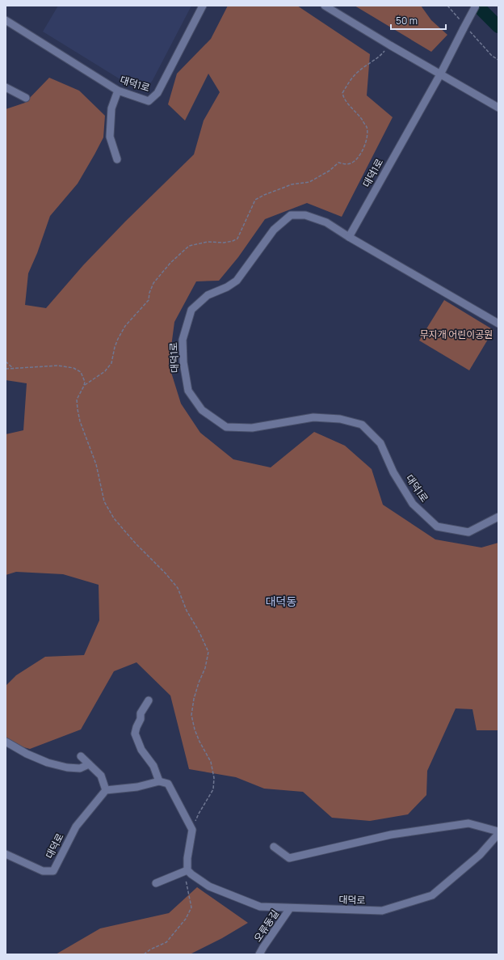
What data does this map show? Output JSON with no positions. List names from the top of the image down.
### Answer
{
  "streets": {
    "street": ["대덕1로", "대덕로", "오류동길"]
  },
  "crossings": [
    ["대덕로", "오류동길"]
  ],
  "districts": ["대덕동"],
  "parks": ["무지개 어린이공원"],
  "scale_bar": "50 m"
}
